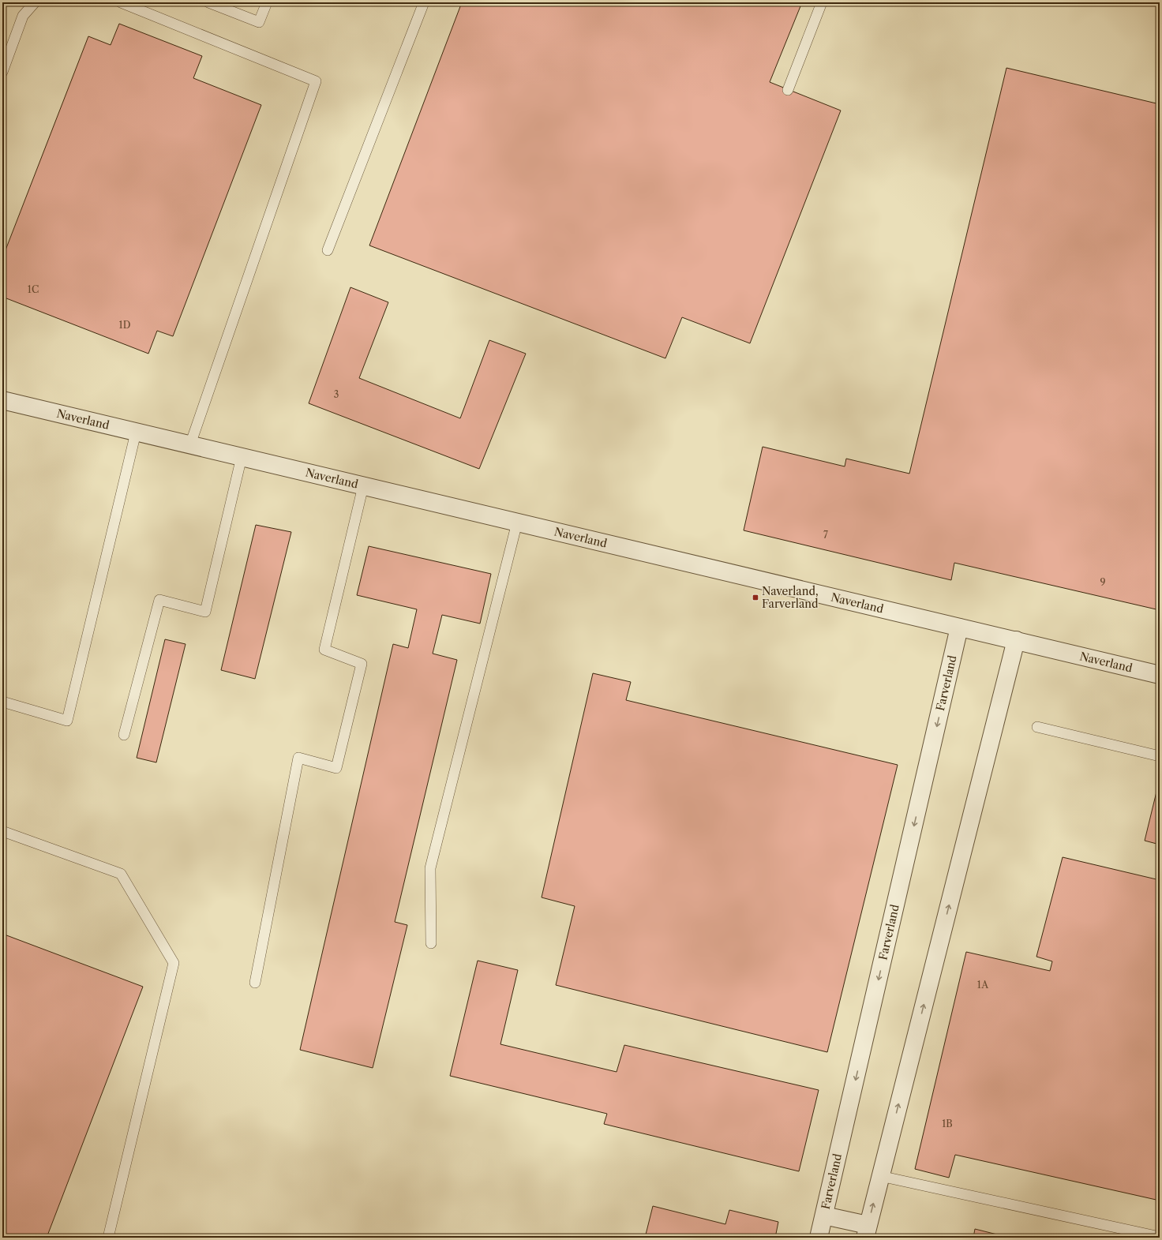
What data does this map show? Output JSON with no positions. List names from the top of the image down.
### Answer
{
  "streets": {
    "street": ["Naverland", "Farverland"]
  },
  "crossings": [
    ["Naverland", "Farverland"]
  ],
  "places": {
    "transit": ["Naverland, Farverland"]
  },
  "house_numbers": [
    "1C",
    "1D",
    "3",
    "7",
    "9",
    "1A",
    "1B"
  ]
}
